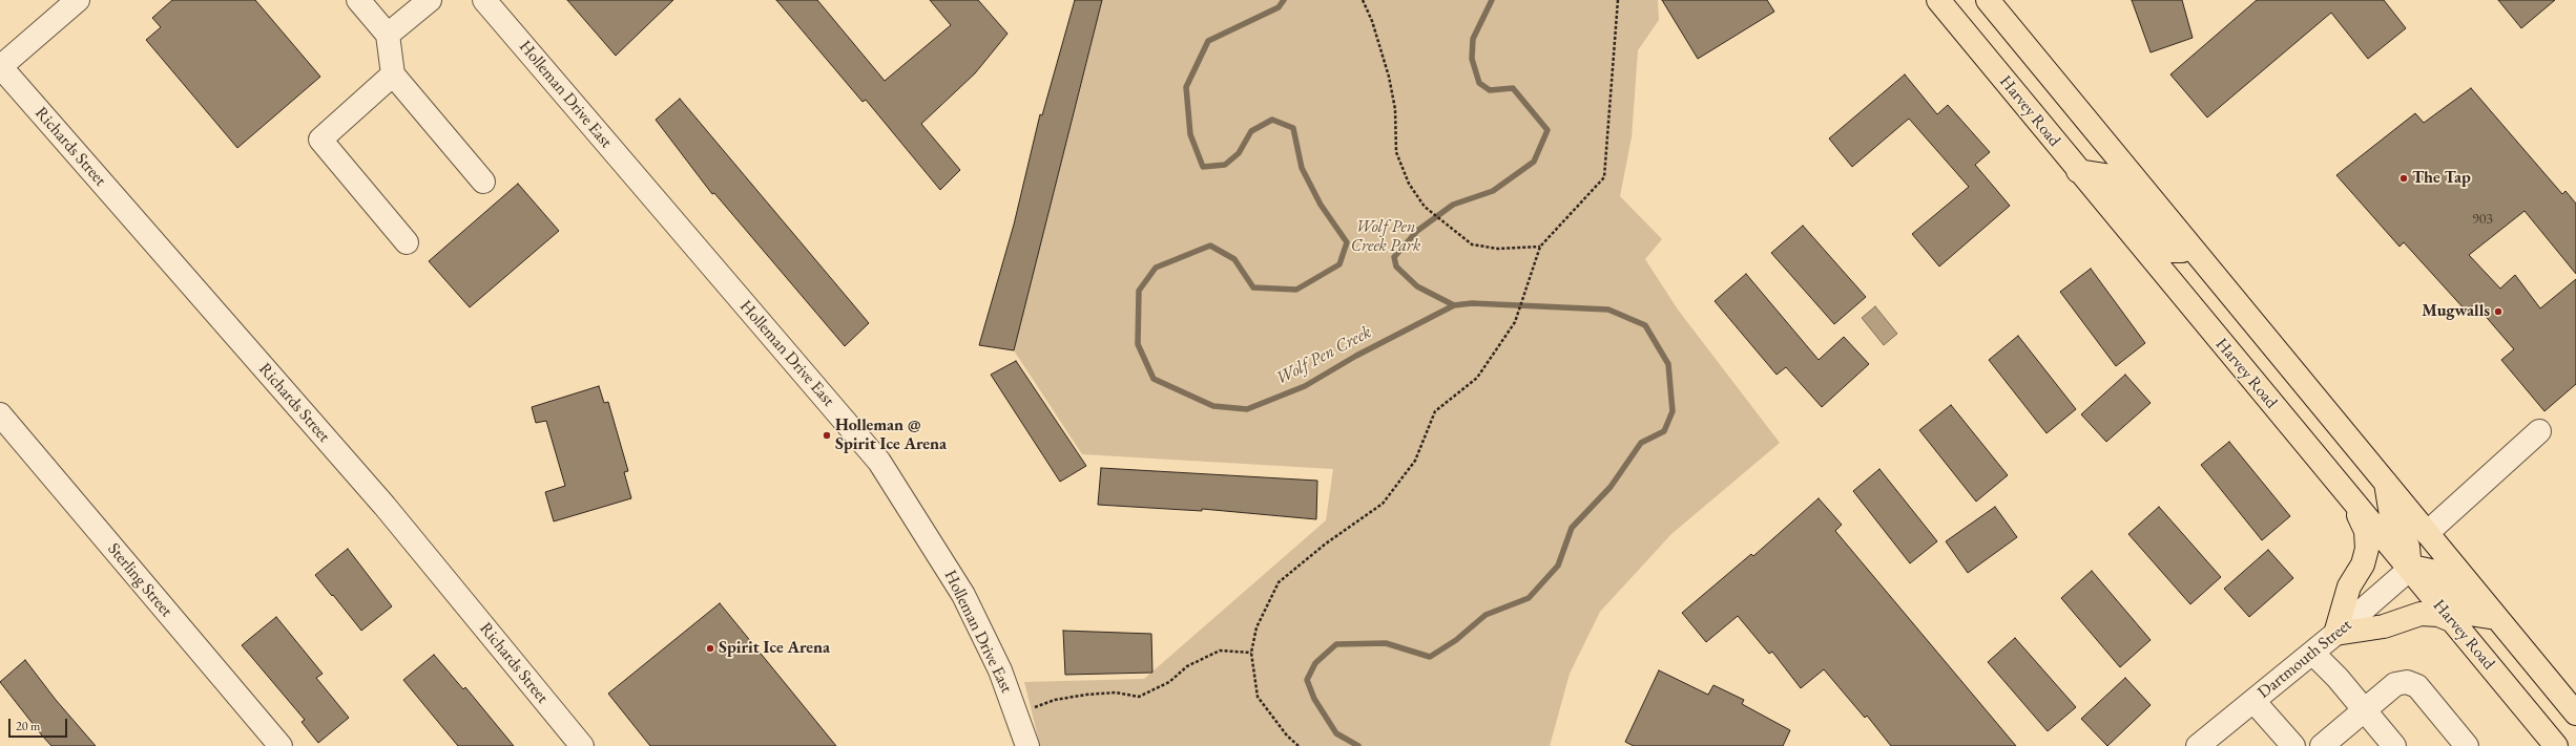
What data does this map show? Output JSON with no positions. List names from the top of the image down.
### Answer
{
  "streets": {
    "main road": ["Harvey Road"],
    "street": [
      "Holleman Drive East",
      "Richards Street",
      "Sterling Street",
      "Dartmouth Street"
    ]
  },
  "crossings": [
    ["Harvey Road", "Dartmouth Street"]
  ],
  "water": ["Wolf Pen Creek"],
  "parks": ["Wolf Pen Creek Park"],
  "places": [
    "The Tap",
    "Mugwalls",
    "Holleman @ Spirit Ice Arena",
    "Spirit Ice Arena"
  ],
  "house_numbers": ["903"],
  "scale_bar": "20 m"
}
